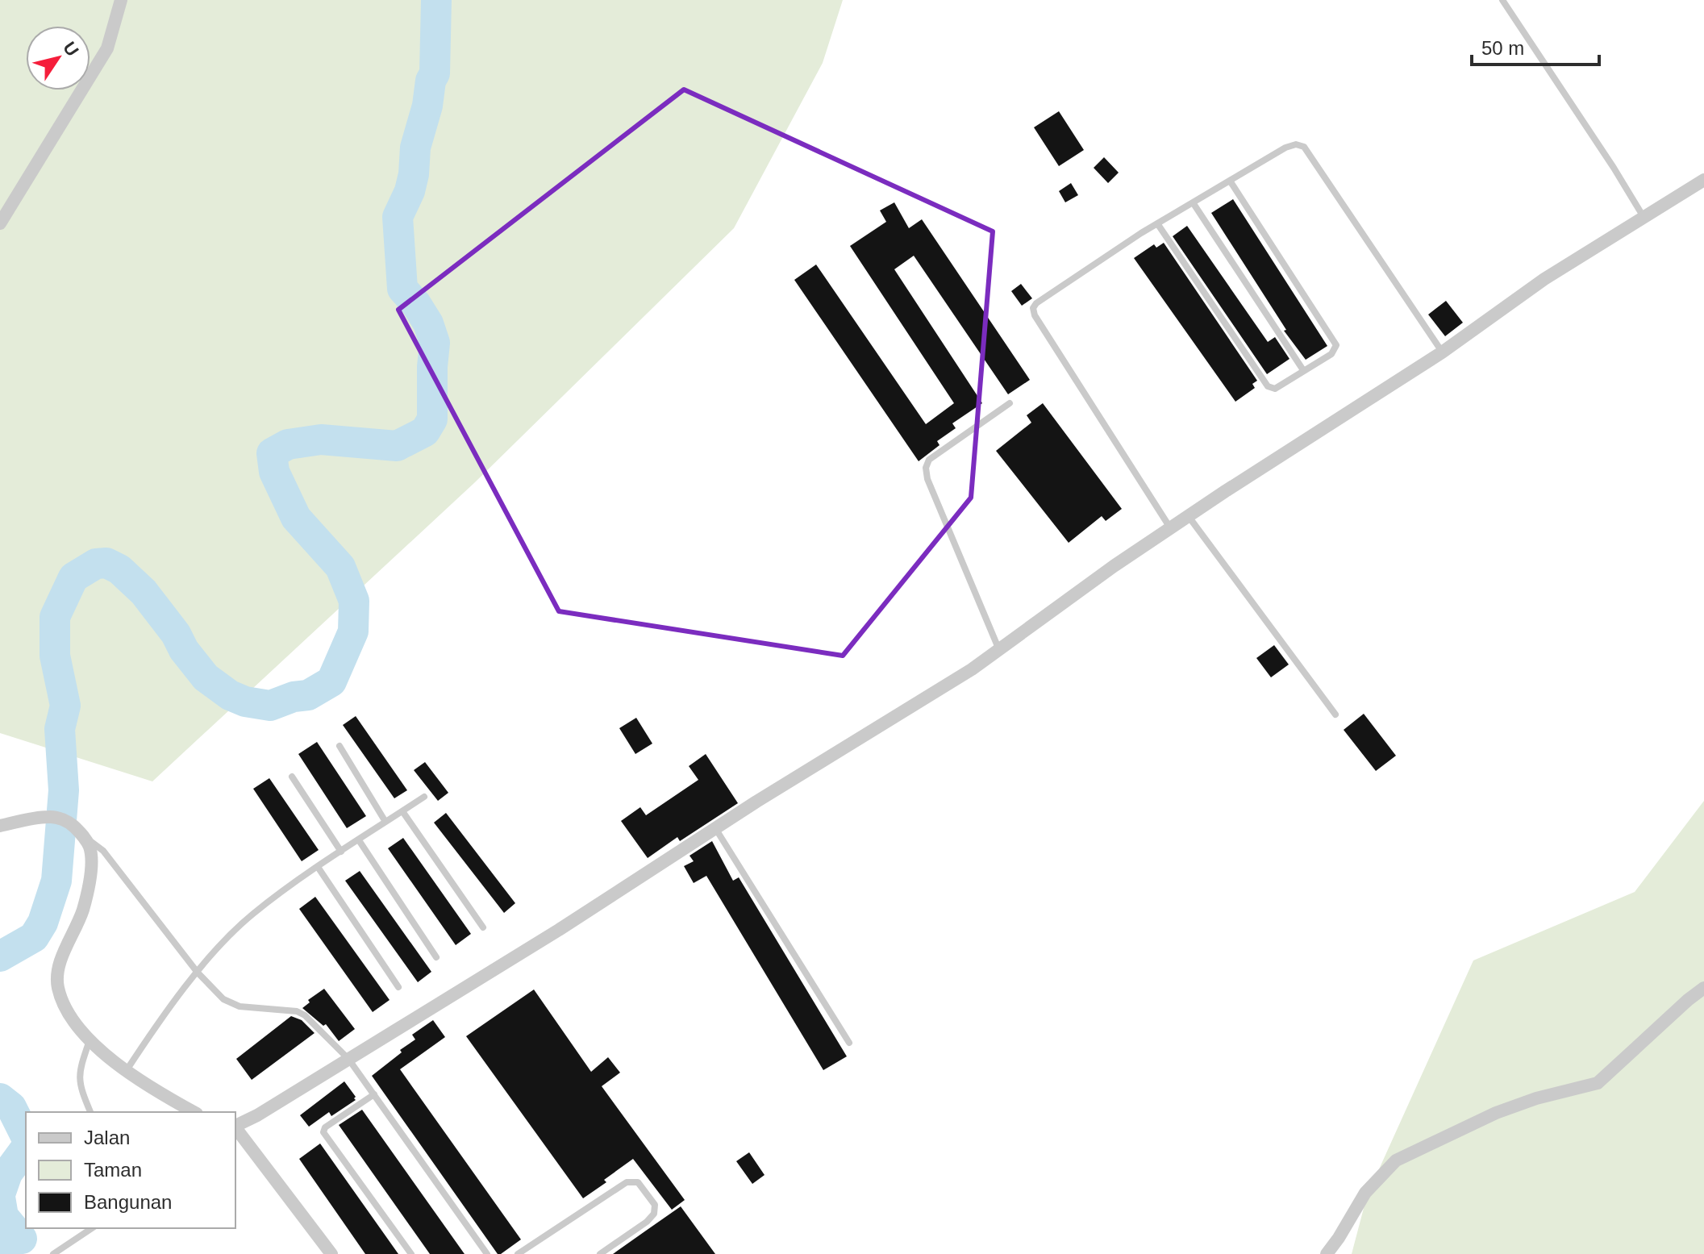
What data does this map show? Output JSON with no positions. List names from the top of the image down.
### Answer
{
  "legend": ["Jalan", "Taman", "Bangunan"],
  "scale_bar": "50 m",
  "north": "top right"
}
